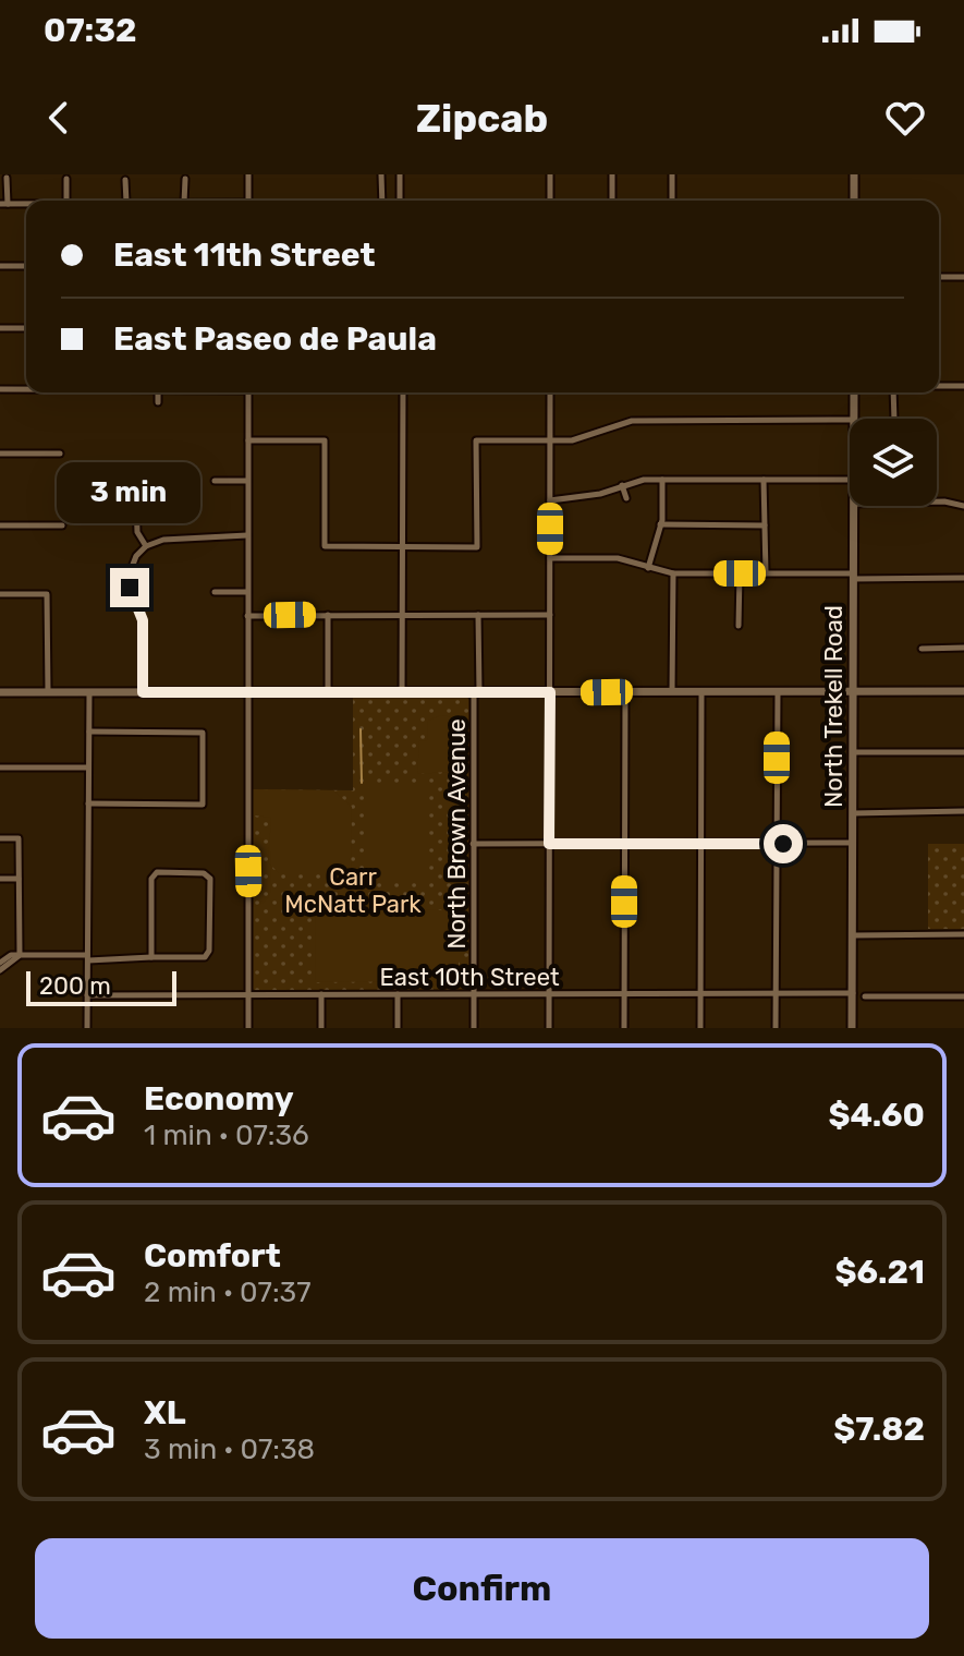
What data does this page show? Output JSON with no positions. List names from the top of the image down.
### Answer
{
  "streets": {
    "street": ["North Trekell Road", "North Brown Avenue", "East 10th Street"]
  },
  "crossings": [
    ["North Trekell Road", "East 10th Street"],
    ["North Brown Avenue", "East 10th Street"]
  ],
  "parks": ["Carr McNatt Park"],
  "scale_bar": "200 m",
  "page": {
    "status": "07:32",
    "header": "Zipcab",
    "banner": ["East 11th Street", "East Paseo de Paula"],
    "bubble": "3 min",
    "scale": "200 m",
    "list": [
      {
        "name": "Economy",
        "note": "1 min · 07:36",
        "value": "$4.60"
      },
      {
        "name": "Comfort",
        "note": "2 min · 07:37",
        "value": "$6.21"
      },
      {
        "name": "XL",
        "note": "3 min · 07:38",
        "value": "$7.82"
      }
    ],
    "buttons": "Confirm"
  }
}
